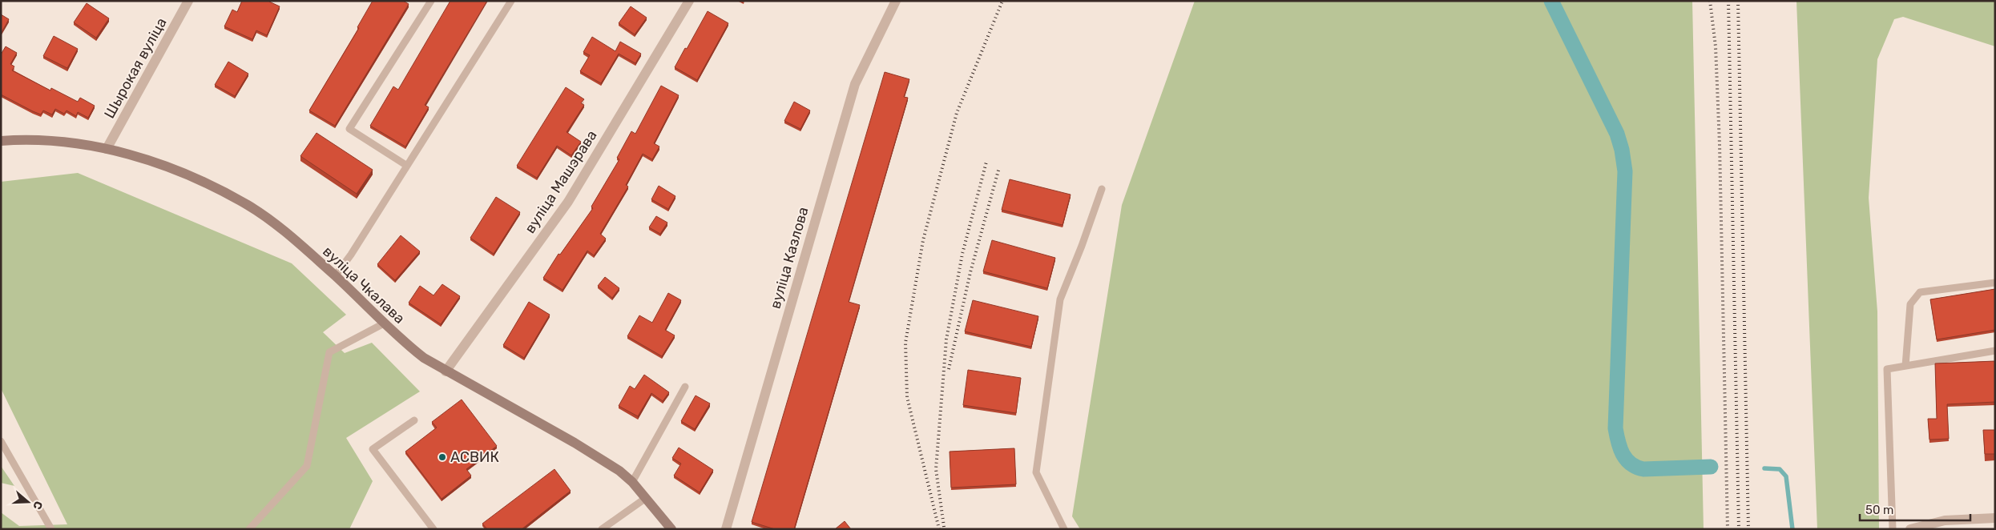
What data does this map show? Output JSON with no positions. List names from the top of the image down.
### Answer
{
  "streets": {
    "street": [
      "Шырокая вуліца",
      "вуліца Машэрава",
      "вуліца Казлова",
      "вуліца Чкалава"
    ]
  },
  "crossings": [
    ["Шырокая вуліца", "вуліца Чкалава"],
    ["вуліца Машэрава", "вуліца Чкалава"]
  ],
  "places": ["АСВИК"],
  "scale_bar": "50 m",
  "north": "right"
}
